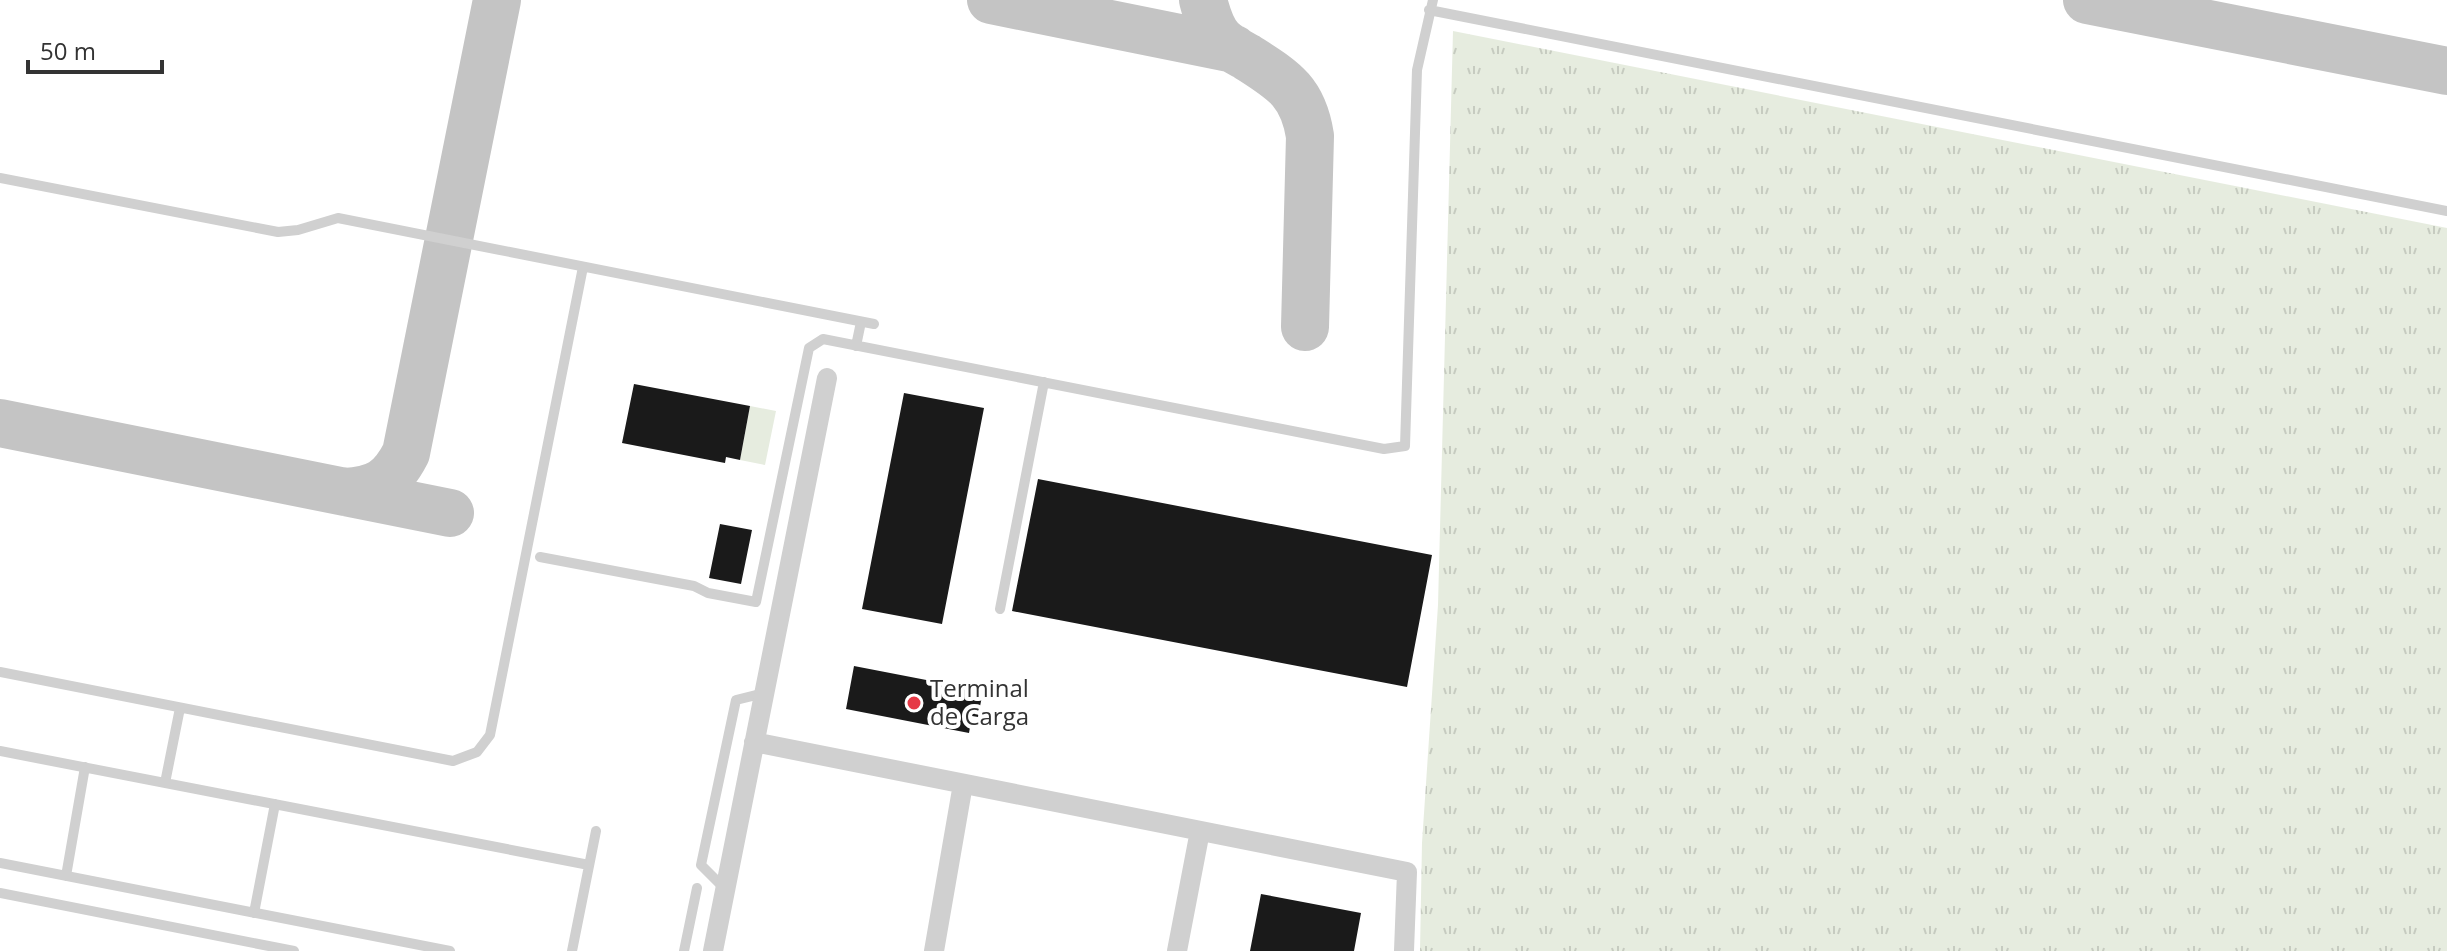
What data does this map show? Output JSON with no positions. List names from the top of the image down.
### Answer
{
  "places": ["Terminal de Carga"],
  "scale_bar": "50 m"
}
